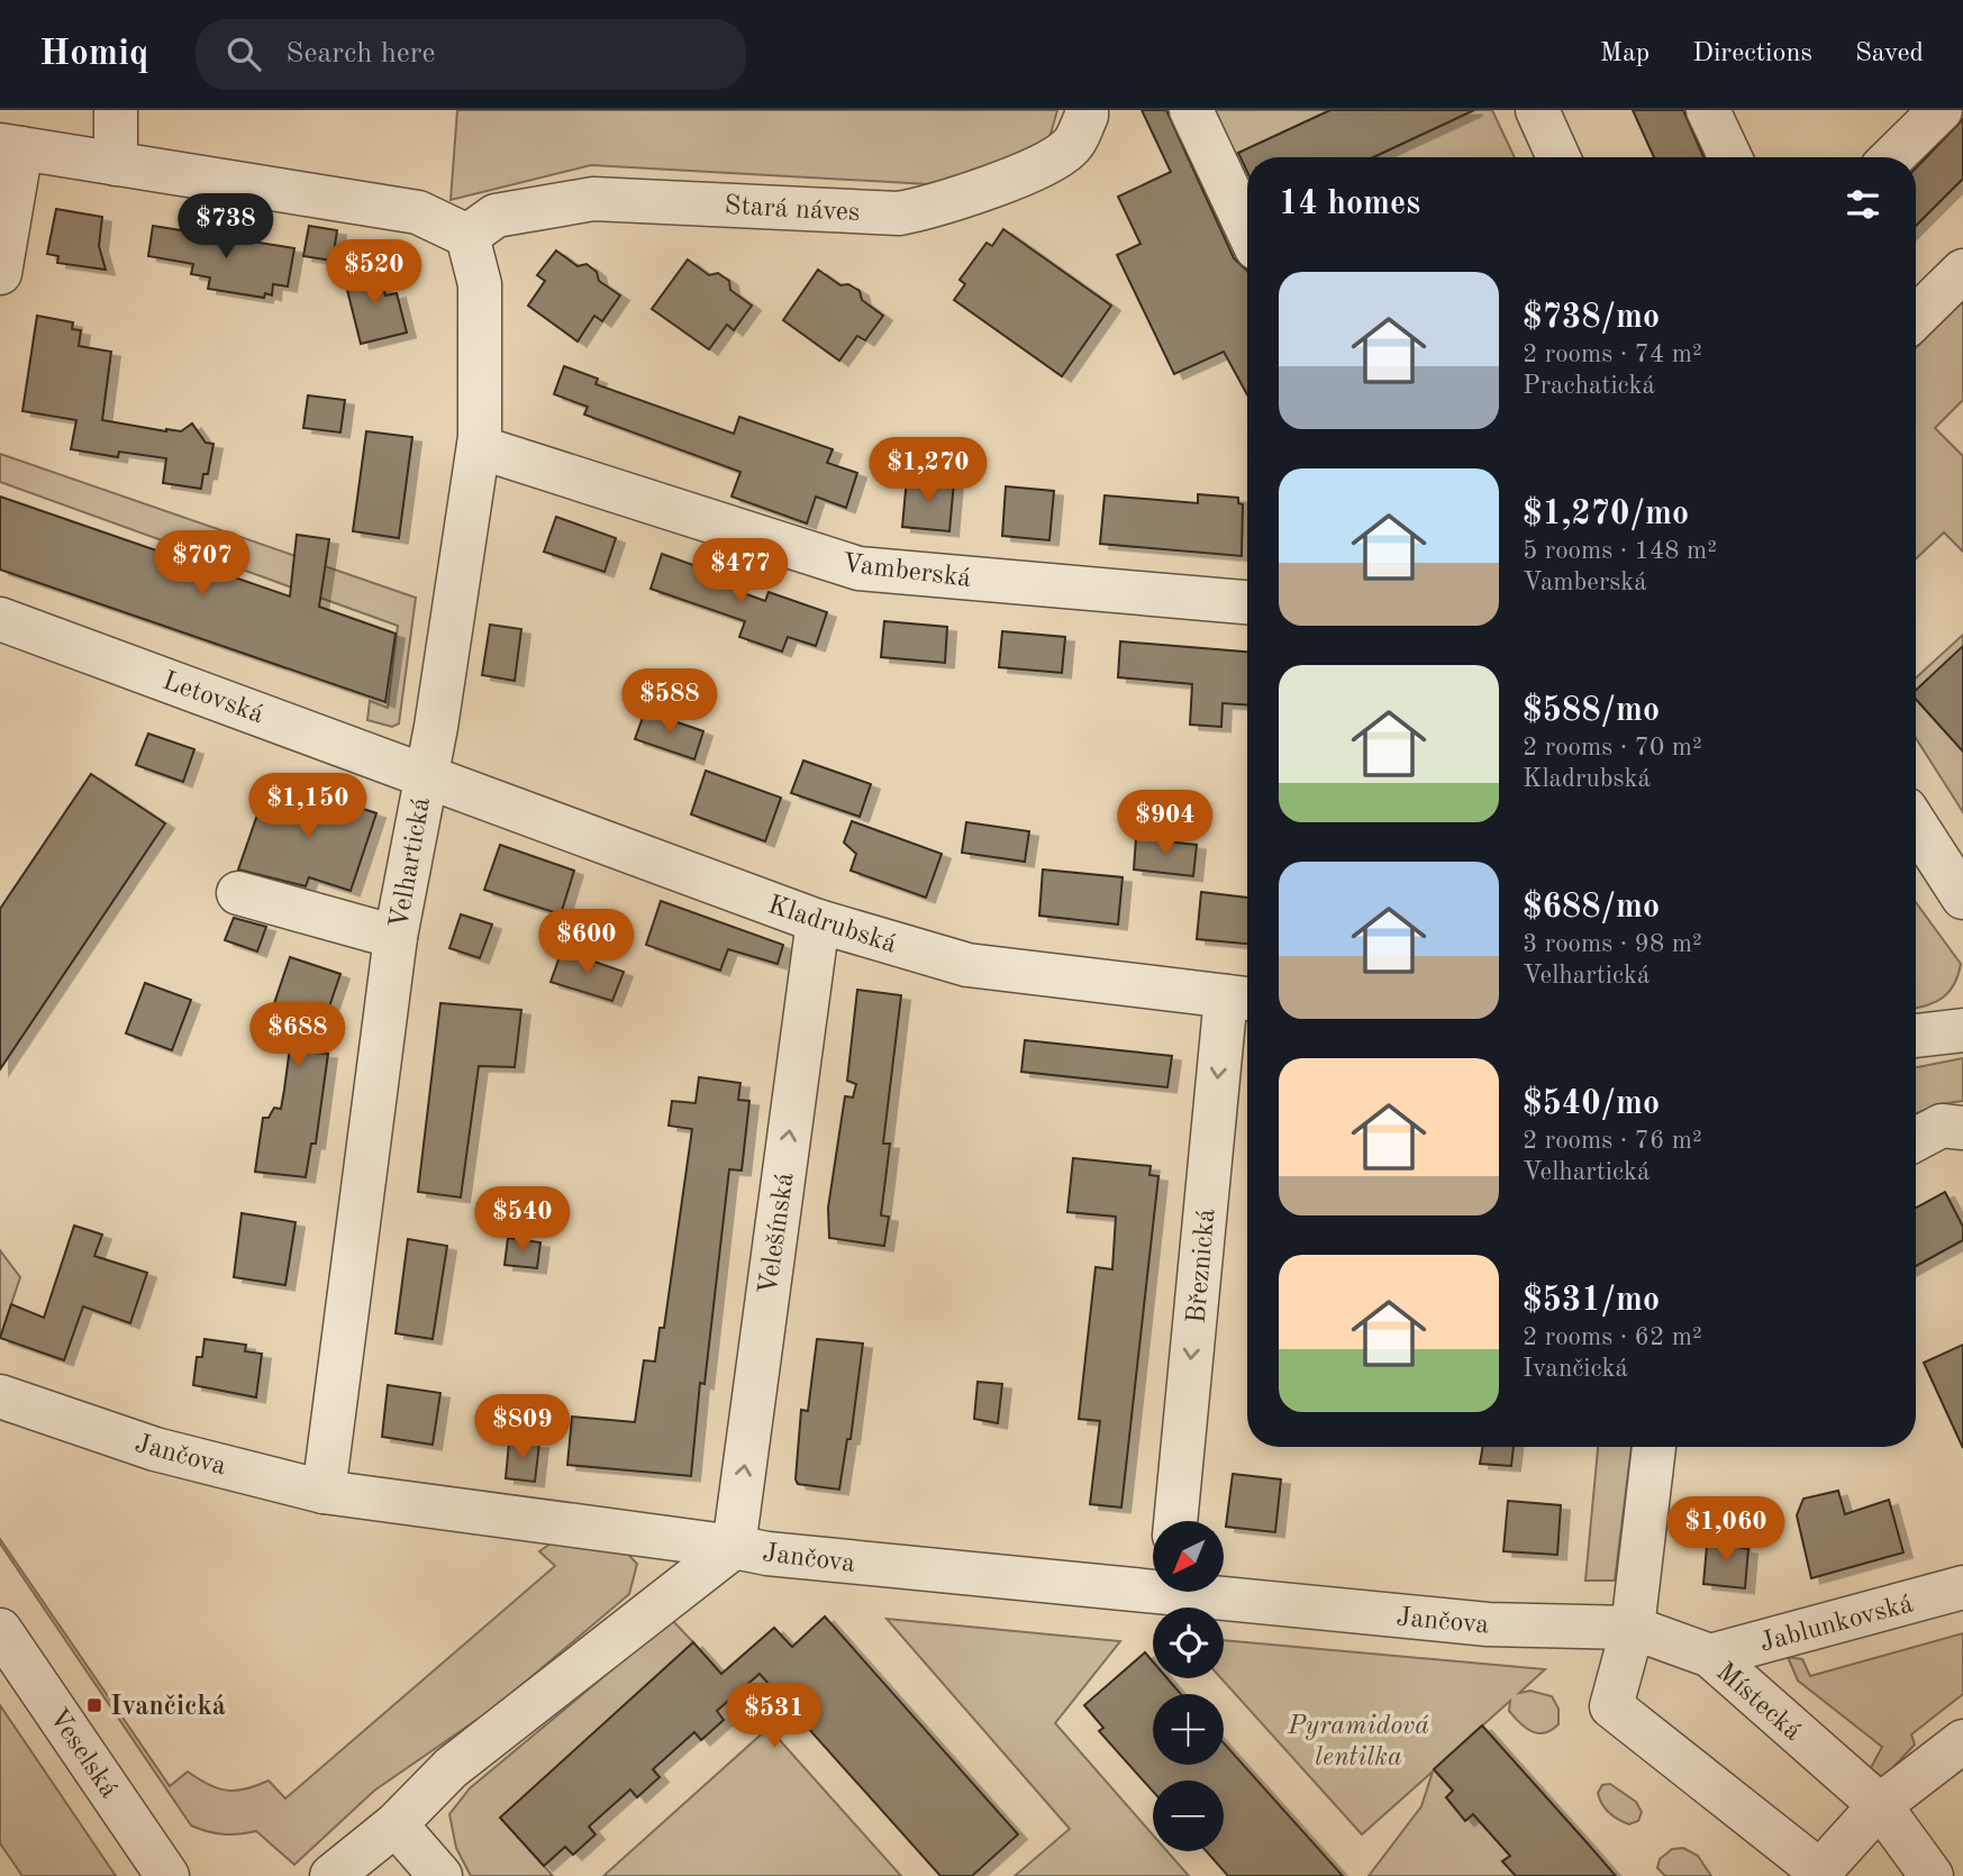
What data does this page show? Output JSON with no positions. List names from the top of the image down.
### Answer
{
  "streets": {
    "street": [
      "Stará náves",
      "Vamberská",
      "Letovská",
      "Velhartická",
      "Kladrubská",
      "Velešínská",
      "Březnická",
      "Jančova",
      "Jablunkovská",
      "Místecká",
      "Veselská"
    ]
  },
  "crossings": [
    ["Stará náves", "Velhartická"],
    ["Vamberská", "Velhartická"],
    ["Letovská", "Velhartická"],
    ["Letovská", "Kladrubská"],
    ["Velhartická", "Kladrubská"],
    ["Velhartická", "Jančova"],
    ["Kladrubská", "Velešínská"],
    ["Kladrubská", "Březnická"],
    ["Velešínská", "Jančova"],
    ["Jančova", "Místecká"],
    ["Jablunkovská", "Místecká"]
  ],
  "one_way": ["Velešínská", "Březnická"],
  "parks": ["Pyramidová lentilka"],
  "places": {
    "transit": ["Ivančická"]
  },
  "north": "bottom left",
  "page": {
    "header": "Homiq",
    "search": "Search here",
    "nav": ["Map", "Directions", "Saved"],
    "heading": "14 homes",
    "price": [
      "$738",
      "$520",
      "$1,270",
      "$707",
      "$477",
      "$588",
      "$1,150",
      "$904",
      "$600",
      "$688",
      "$540",
      "$809",
      "$1,060",
      "$531"
    ],
    "list": [
      {
        "name": "$738/mo",
        "note": "2 rooms · 74 m² · Prachatická"
      },
      {
        "name": "$1,270/mo",
        "note": "5 rooms · 148 m² · Vamberská"
      },
      {
        "name": "$588/mo",
        "note": "2 rooms · 70 m² · Kladrubská"
      },
      {
        "name": "$688/mo",
        "note": "3 rooms · 98 m² · Velhartická"
      },
      {
        "name": "$540/mo",
        "note": "2 rooms · 76 m² · Velhartická"
      },
      {
        "name": "$531/mo",
        "note": "2 rooms · 62 m² · Ivančická"
      }
    ],
    "map_buttons": ["+", "−"]
  }
}
